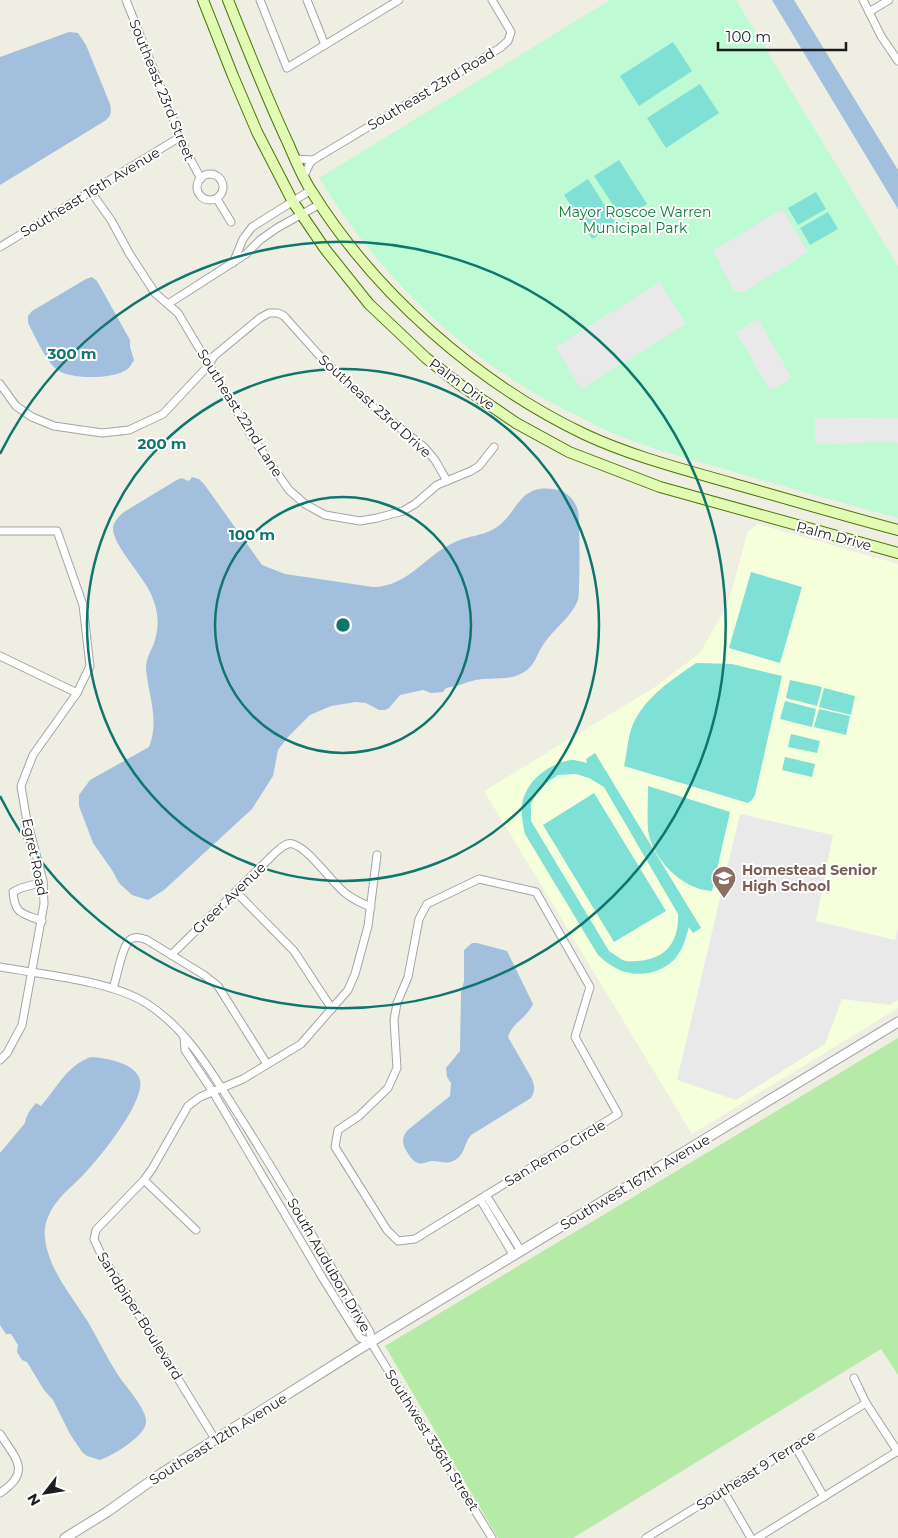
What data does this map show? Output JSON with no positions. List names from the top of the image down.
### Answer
{
  "streets": {
    "main road": ["Palm Drive"],
    "street": [
      "Southeast 23rd Road",
      "Southeast 23rd Street",
      "Southeast 16th Avenue",
      "Southeast 23rd Drive",
      "Southeast 22nd Lane",
      "Egret Road",
      "Greer Avenue",
      "San Remo Circle",
      "Southwest 167th Avenue",
      "South Audubon Drive",
      "Sandpiper Boulevard",
      "Southeast 12th Avenue",
      "Southwest 336th Street",
      "Southeast 9 Terrace"
    ]
  },
  "crossings": [
    ["Southeast 23rd Road", "Palm Drive"],
    ["Southeast 23rd Street", "Southeast 16th Avenue"],
    ["Southeast 16th Avenue", "Southeast 22nd Lane"],
    ["Southeast 23rd Drive", "Southeast 22nd Lane"],
    ["Egret Road", "South Audubon Drive"],
    ["Greer Avenue", "Sandpiper Boulevard"],
    ["Southwest 167th Avenue", "South Audubon Drive"],
    ["Southwest 167th Avenue", "Southeast 12th Avenue"],
    ["Southwest 167th Avenue", "Southwest 336th Street"],
    ["South Audubon Drive", "Sandpiper Boulevard"],
    ["South Audubon Drive", "Southeast 12th Avenue"],
    ["South Audubon Drive", "Southwest 336th Street"],
    ["Sandpiper Boulevard", "Southeast 12th Avenue"],
    ["Southeast 12th Avenue", "Southwest 336th Street"]
  ],
  "parks": ["Mayor Roscoe Warren Municipal Park"],
  "places": {
    "school or university": ["Homestead Senior High School"]
  },
  "scale_bar": "100 m",
  "north": "bottom left",
  "rings": ["300 m", "200 m", "100 m"]
}
